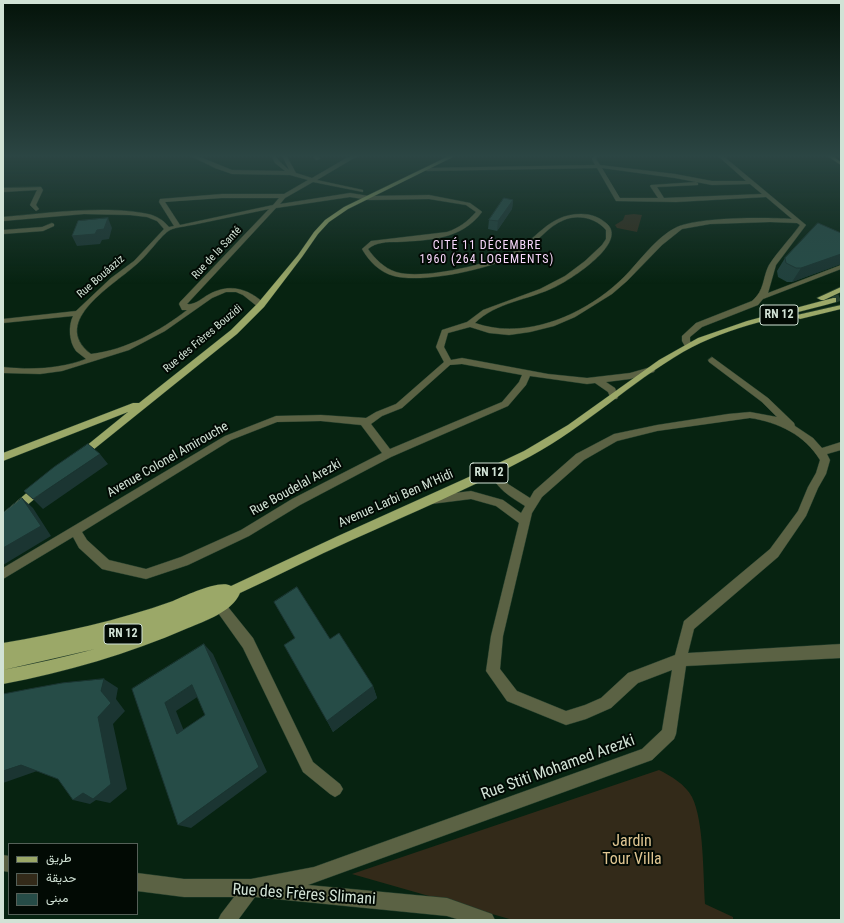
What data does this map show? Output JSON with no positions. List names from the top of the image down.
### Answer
{
  "streets": {
    "main road": ["RN 12", "Rue des Frères Bouzidi", "Avenue Larbi Ben M'Hidi"],
    "street": [
      "Rue de la Santé",
      "Rue Bouâaziz",
      "Avenue Colonel Amirouche",
      "Rue Boudelal Arezki",
      "Rue Stiti Mohamed Arezki",
      "Rue des Frères Slimani"
    ]
  },
  "crossings": [
    ["Rue de la Santé", "Rue Bouâaziz"],
    ["Rue Bouâaziz", "Rue des Frères Bouzidi"],
    ["Avenue Colonel Amirouche", "Rue Boudelal Arezki"],
    ["Rue Stiti Mohamed Arezki", "Rue des Frères Slimani"]
  ],
  "districts": ["CITÉ 11 DÉCEMBRE 1960 (264 LOGEMENTS)"],
  "parks": ["Jardin Tour Villa"],
  "legend": ["طريق", "حديقة", "مبنى"]
}
